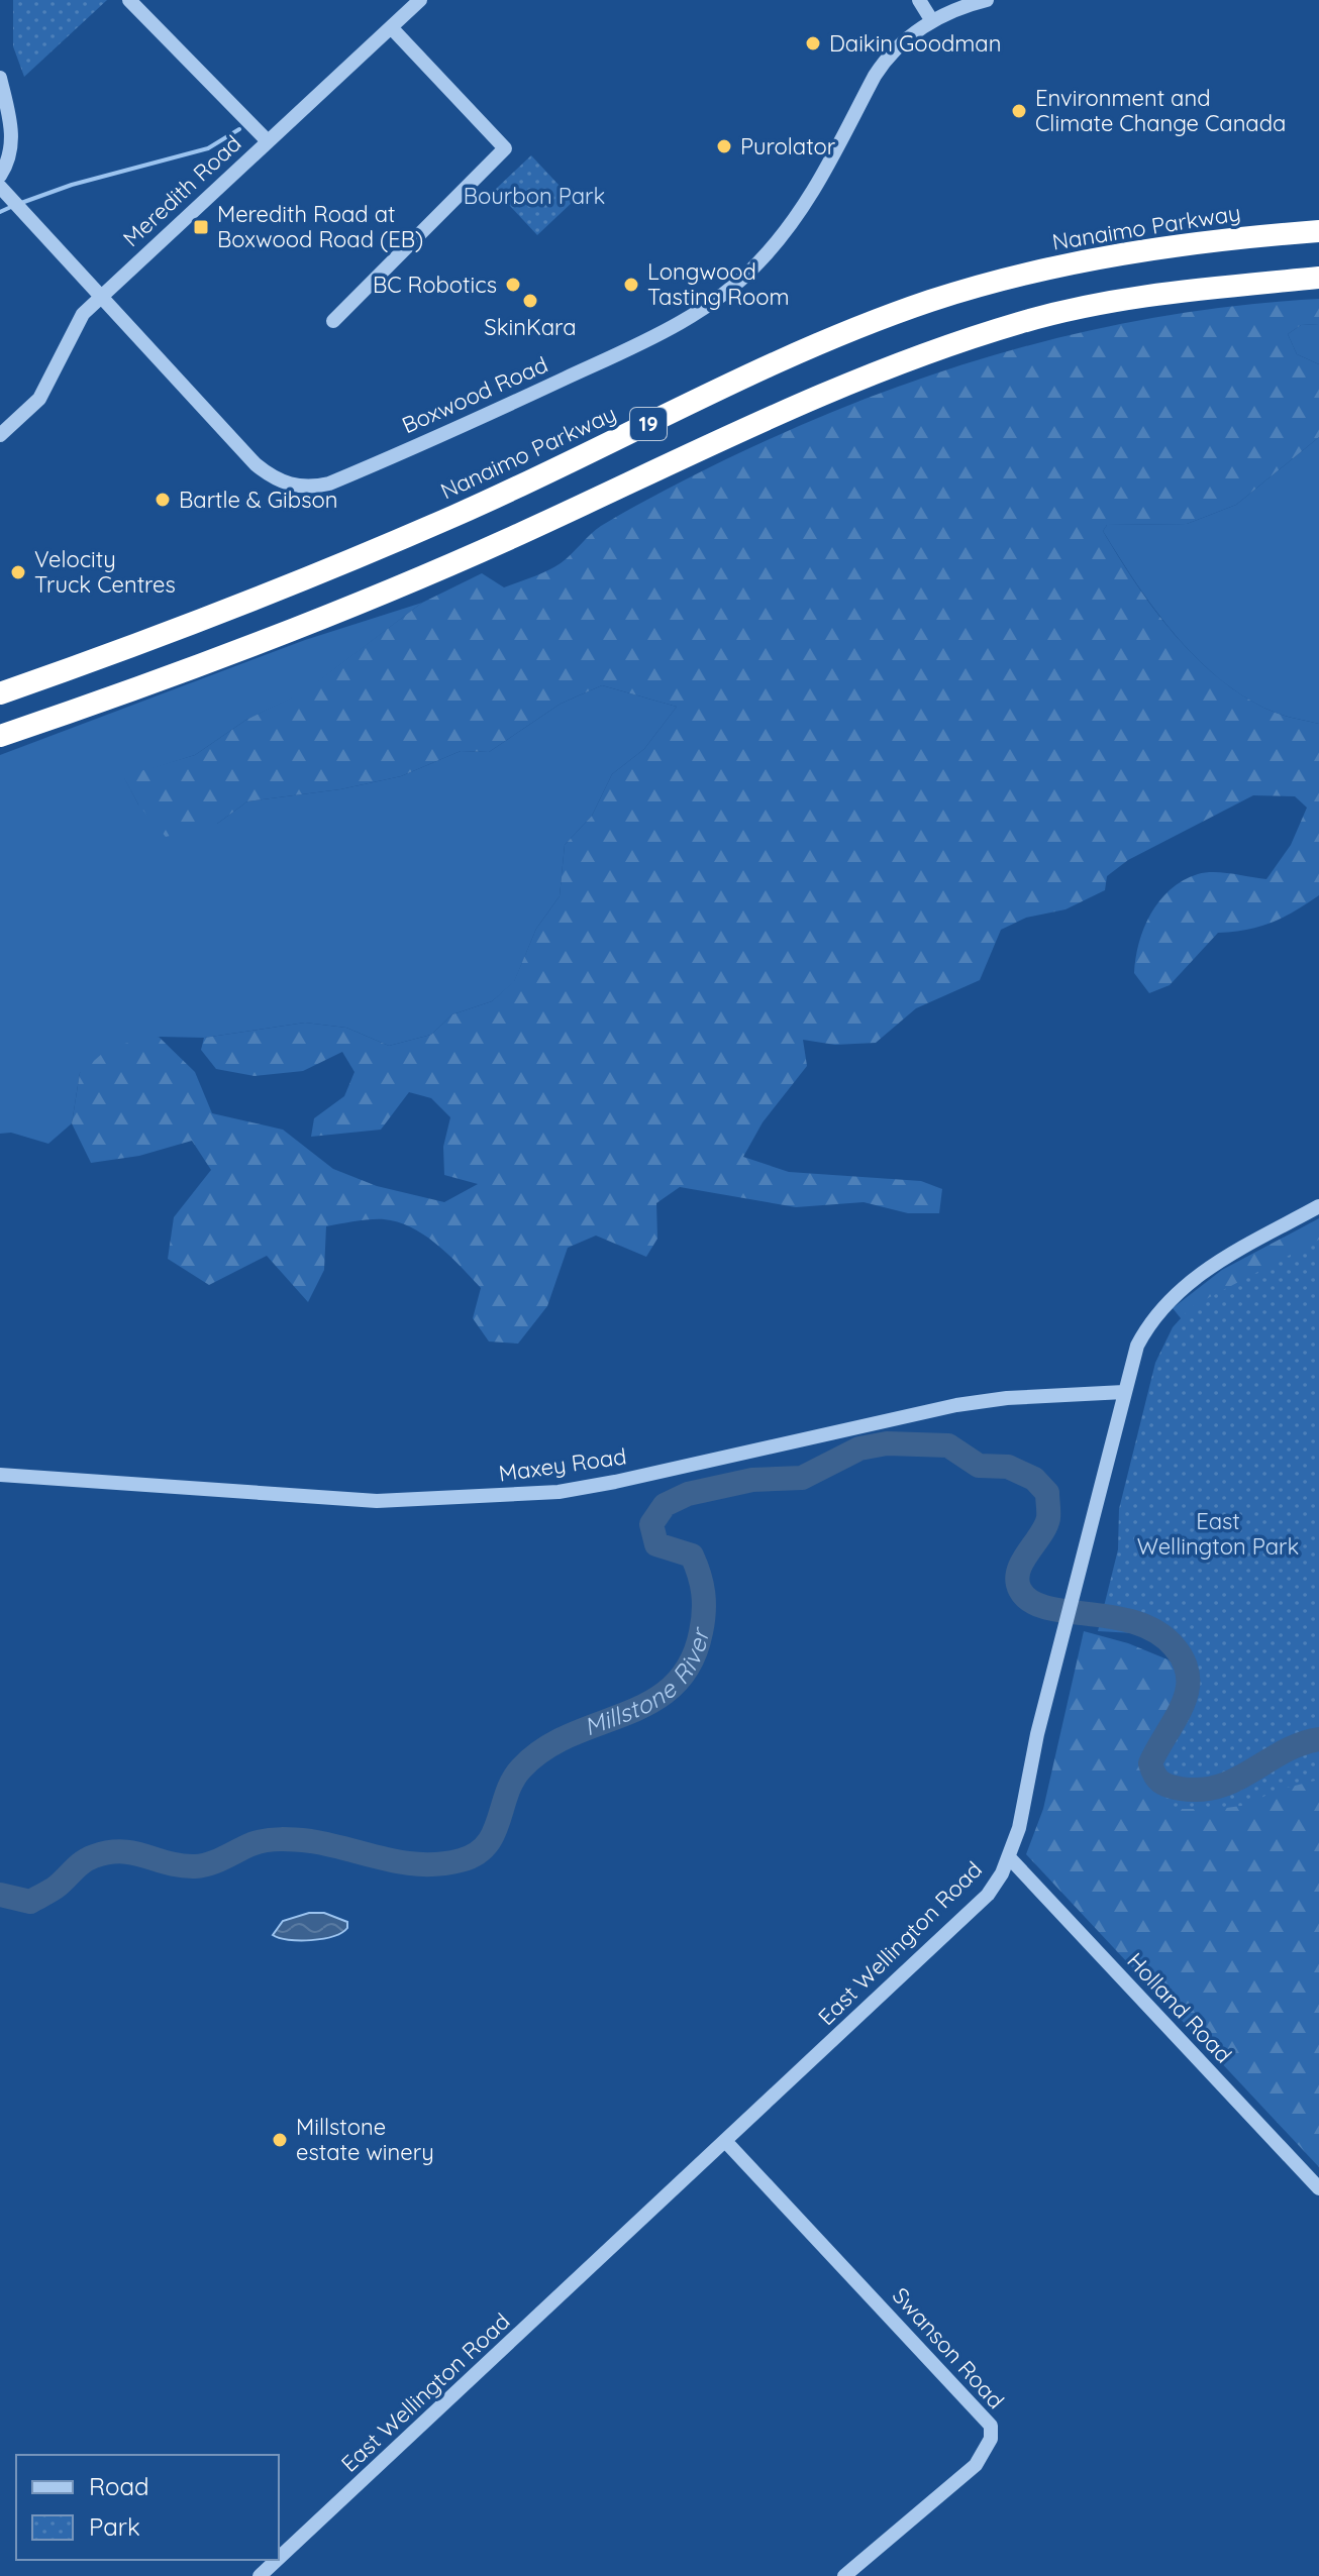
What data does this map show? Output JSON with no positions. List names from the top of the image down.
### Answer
{
  "streets": {
    "highway": ["Nanaimo Parkway", "19"],
    "street": [
      "Meredith Road",
      "Boxwood Road",
      "Maxey Road",
      "East Wellington Road",
      "Holland Road",
      "Swanson Road"
    ]
  },
  "crossings": [
    ["Meredith Road", "Boxwood Road"],
    ["Maxey Road", "East Wellington Road"],
    ["East Wellington Road", "Holland Road"],
    ["East Wellington Road", "Swanson Road"]
  ],
  "water": ["Millstone River"],
  "parks": ["Bourbon Park", "East Wellington Park"],
  "places": {
    "other": [
      "Daikin Goodman",
      "Environment and Climate Change Canada",
      "Purolator",
      "BC Robotics",
      "Longwood Tasting Room",
      "SkinKara",
      "Bartle & Gibson",
      "Velocity Truck Centres",
      "Millstone estate winery"
    ],
    "transit": ["Meredith Road at Boxwood Road (EB)"]
  },
  "legend": ["Road", "Park"]
}
